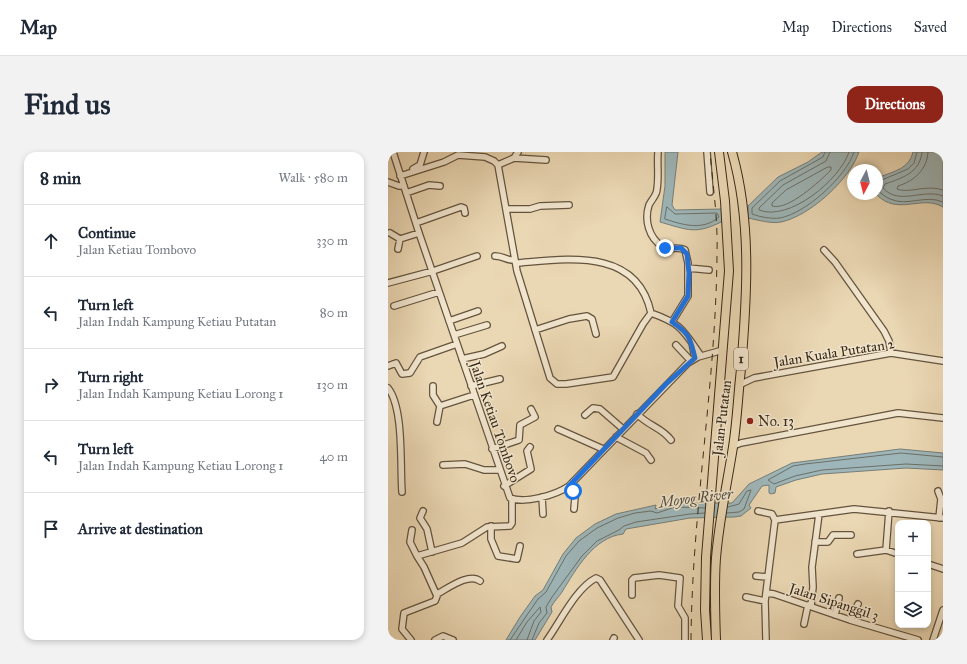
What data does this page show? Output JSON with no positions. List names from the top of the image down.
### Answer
{
  "streets": {
    "highway": ["1", "Jalan Putatan"],
    "street": ["Jalan Kuala Putatan 2", "Jalan Ketiau Tombovo", "Jalan Sipanggil 3"]
  },
  "crossings": [
    ["Jalan Kuala Putatan 2", "Jalan Putatan"],
    ["Jalan Putatan", "Jalan Ketiau Tombovo"]
  ],
  "water": ["Moyog River"],
  "places": ["No. 13"],
  "north": "bottom",
  "page": {
    "header": "Map",
    "nav": ["Map", "Directions", "Saved"],
    "buttons": "Directions",
    "title": "Find us",
    "heading": ["8 min", "Walk · 580 m"],
    "list": [
      ["Continue", "Jalan Ketiau Tombovo", "330 m"],
      ["Turn left", "Jalan Indah Kampung Ketiau Putatan", "80 m"],
      ["Turn right", "Jalan Indah Kampung Ketiau Lorong 1", "130 m"],
      ["Turn left", "Jalan Indah Kampung Ketiau Lorong 1", "40 m"],
      "Arrive at destination"
    ],
    "map_buttons": ["+", "−"]
  }
}
